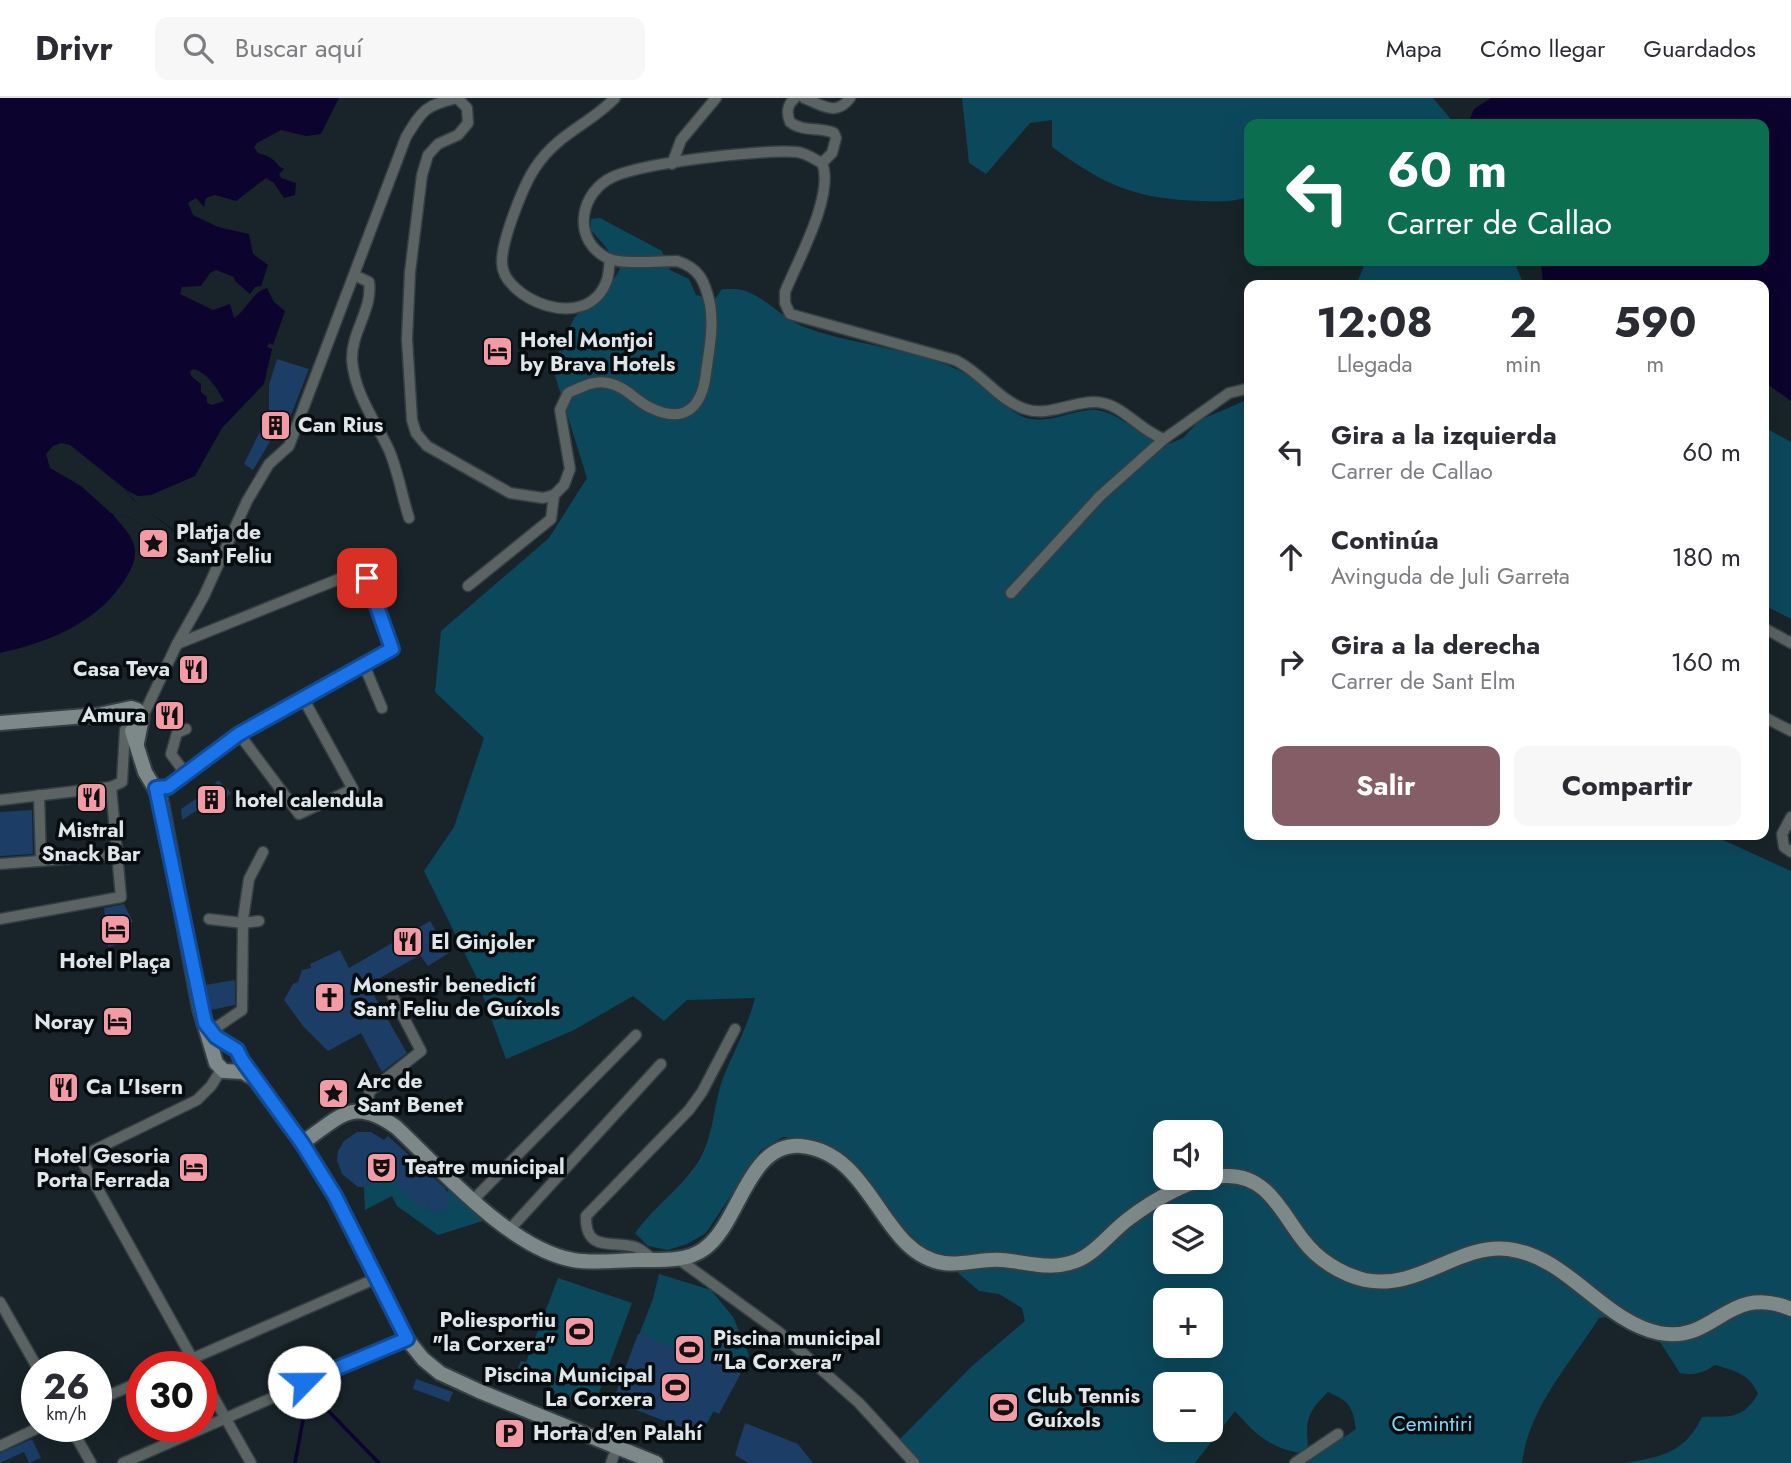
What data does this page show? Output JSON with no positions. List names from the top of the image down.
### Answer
{
  "parks": ["Cemintiri"],
  "places": {
    "hotel": [
      "Hotel Montjoi by Brava Hotels",
      "Hotel Plaça",
      "Noray",
      "Hotel Gesoria Porta Ferrada"
    ],
    "building": ["Can Rius", "hotel calendula"],
    "place": ["Platja de Sant Feliu", "Arc de Sant Benet"],
    "restaurant": [
      "Casa Teva",
      "Amura",
      "Mistral Snack Bar",
      "El Ginjoler",
      "Ca L'Isern"
    ],
    "church": ["Monestir benedictí Sant Feliu de Guíxols"],
    "theatre": ["Teatre municipal"],
    "sports": [
      "Poliesportiu \"la Corxera\"",
      "Piscina municipal \"La Corxera\"",
      "Piscina Municipal La Corxera",
      "Club Tennis Guíxols"
    ],
    "parking": ["Horta d'en Palahí"]
  },
  "page": {
    "header": "Drivr",
    "search": "Buscar aquí",
    "nav": ["Mapa", "Cómo llegar", "Guardados"],
    "turn": ["60 m", "Carrer de Callao"],
    "eta": [
      "12:08",
      "Llegada",
      "2",
      "min",
      "590",
      "m"
    ],
    "list": [
      {
        "name": "Gira a la izquierda",
        "note": "Carrer de Callao",
        "value": "60 m"
      },
      {
        "name": "Continúa",
        "note": "Avinguda de Juli Garreta",
        "value": "180 m"
      },
      {
        "name": "Gira a la derecha",
        "note": "Carrer de Sant Elm",
        "value": "160 m"
      }
    ],
    "buttons": ["Salir", "Compartir"],
    "map_buttons": ["+", "−"],
    "speed": "26 km/h",
    "limit": "30"
  }
}
